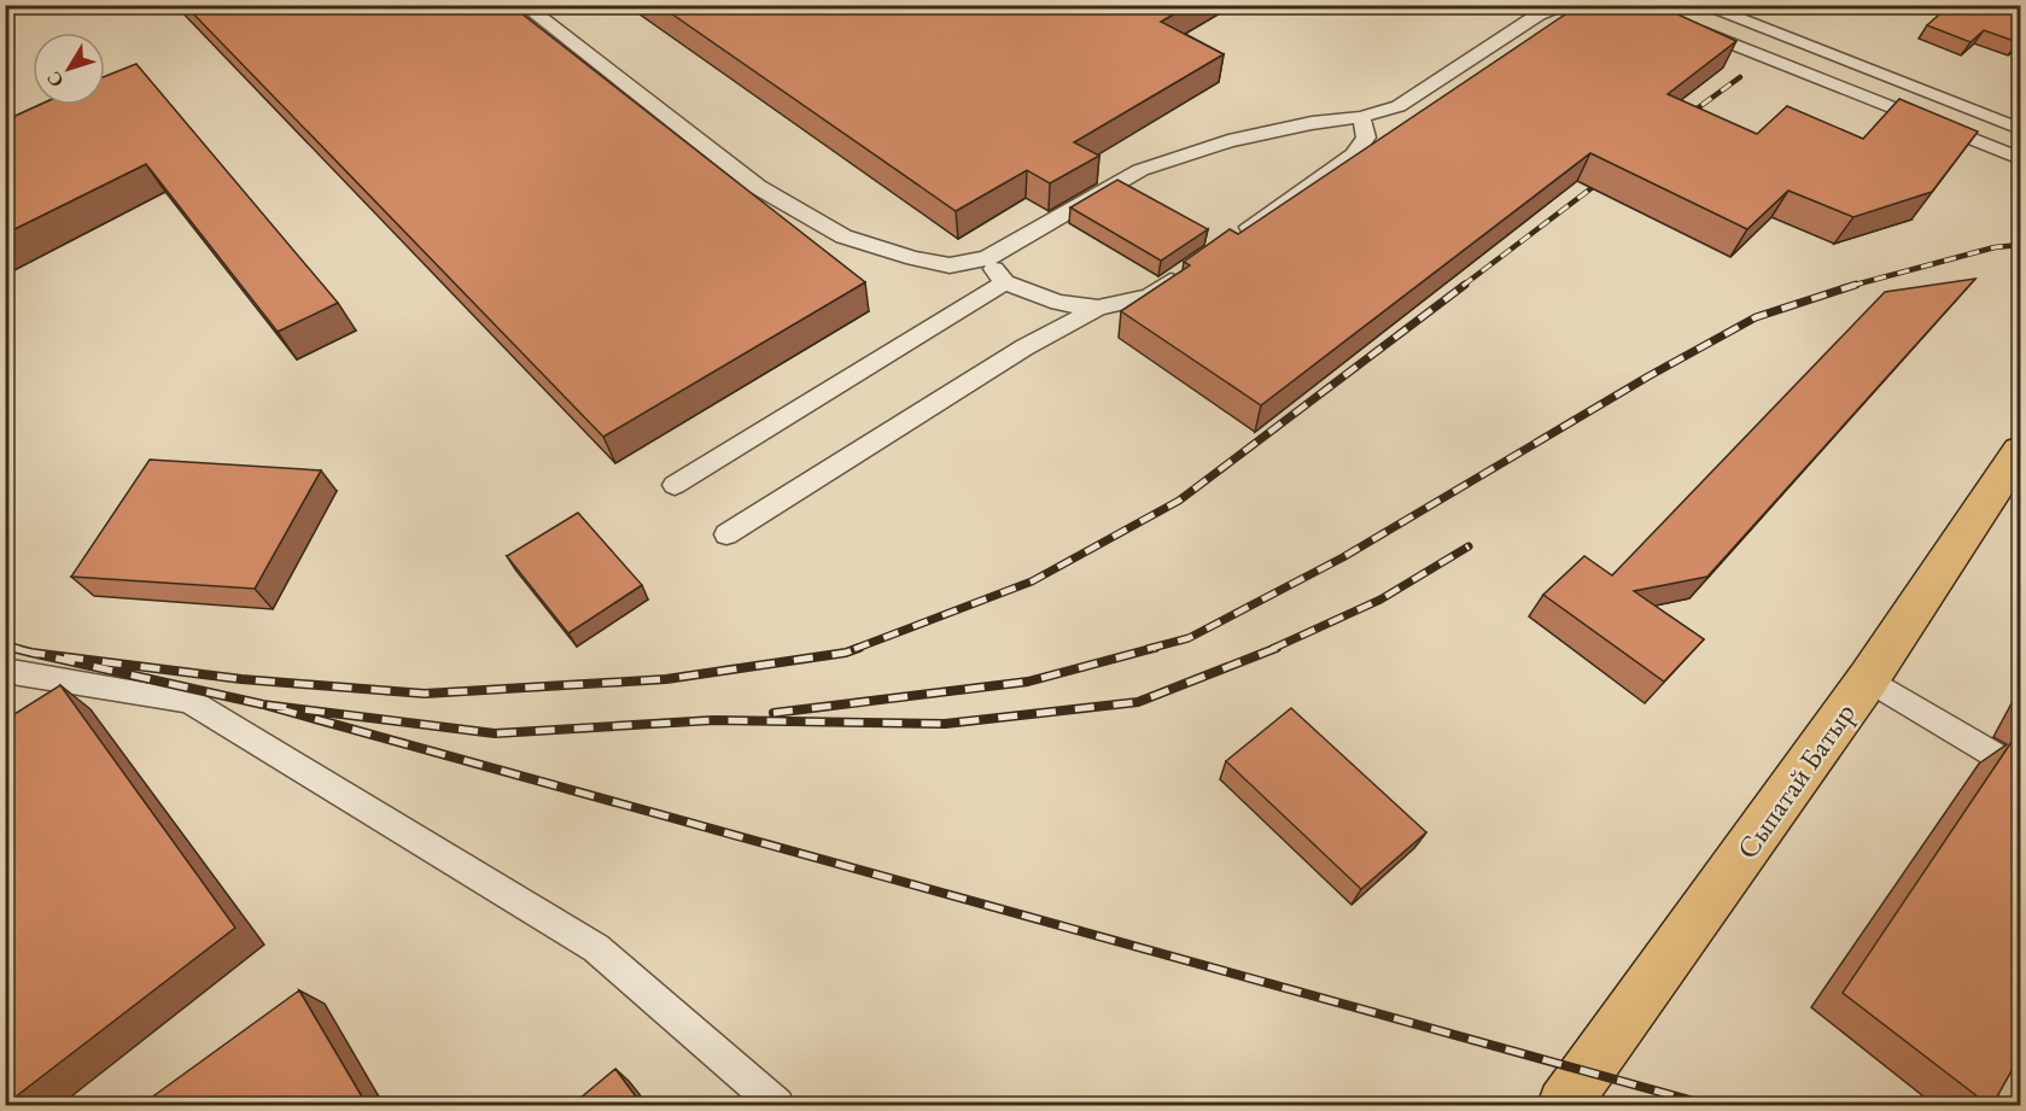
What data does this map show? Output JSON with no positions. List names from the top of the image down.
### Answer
{
  "streets": {
    "main road": ["Сыпатай Батыр"]
  },
  "north": "bottom left"
}
